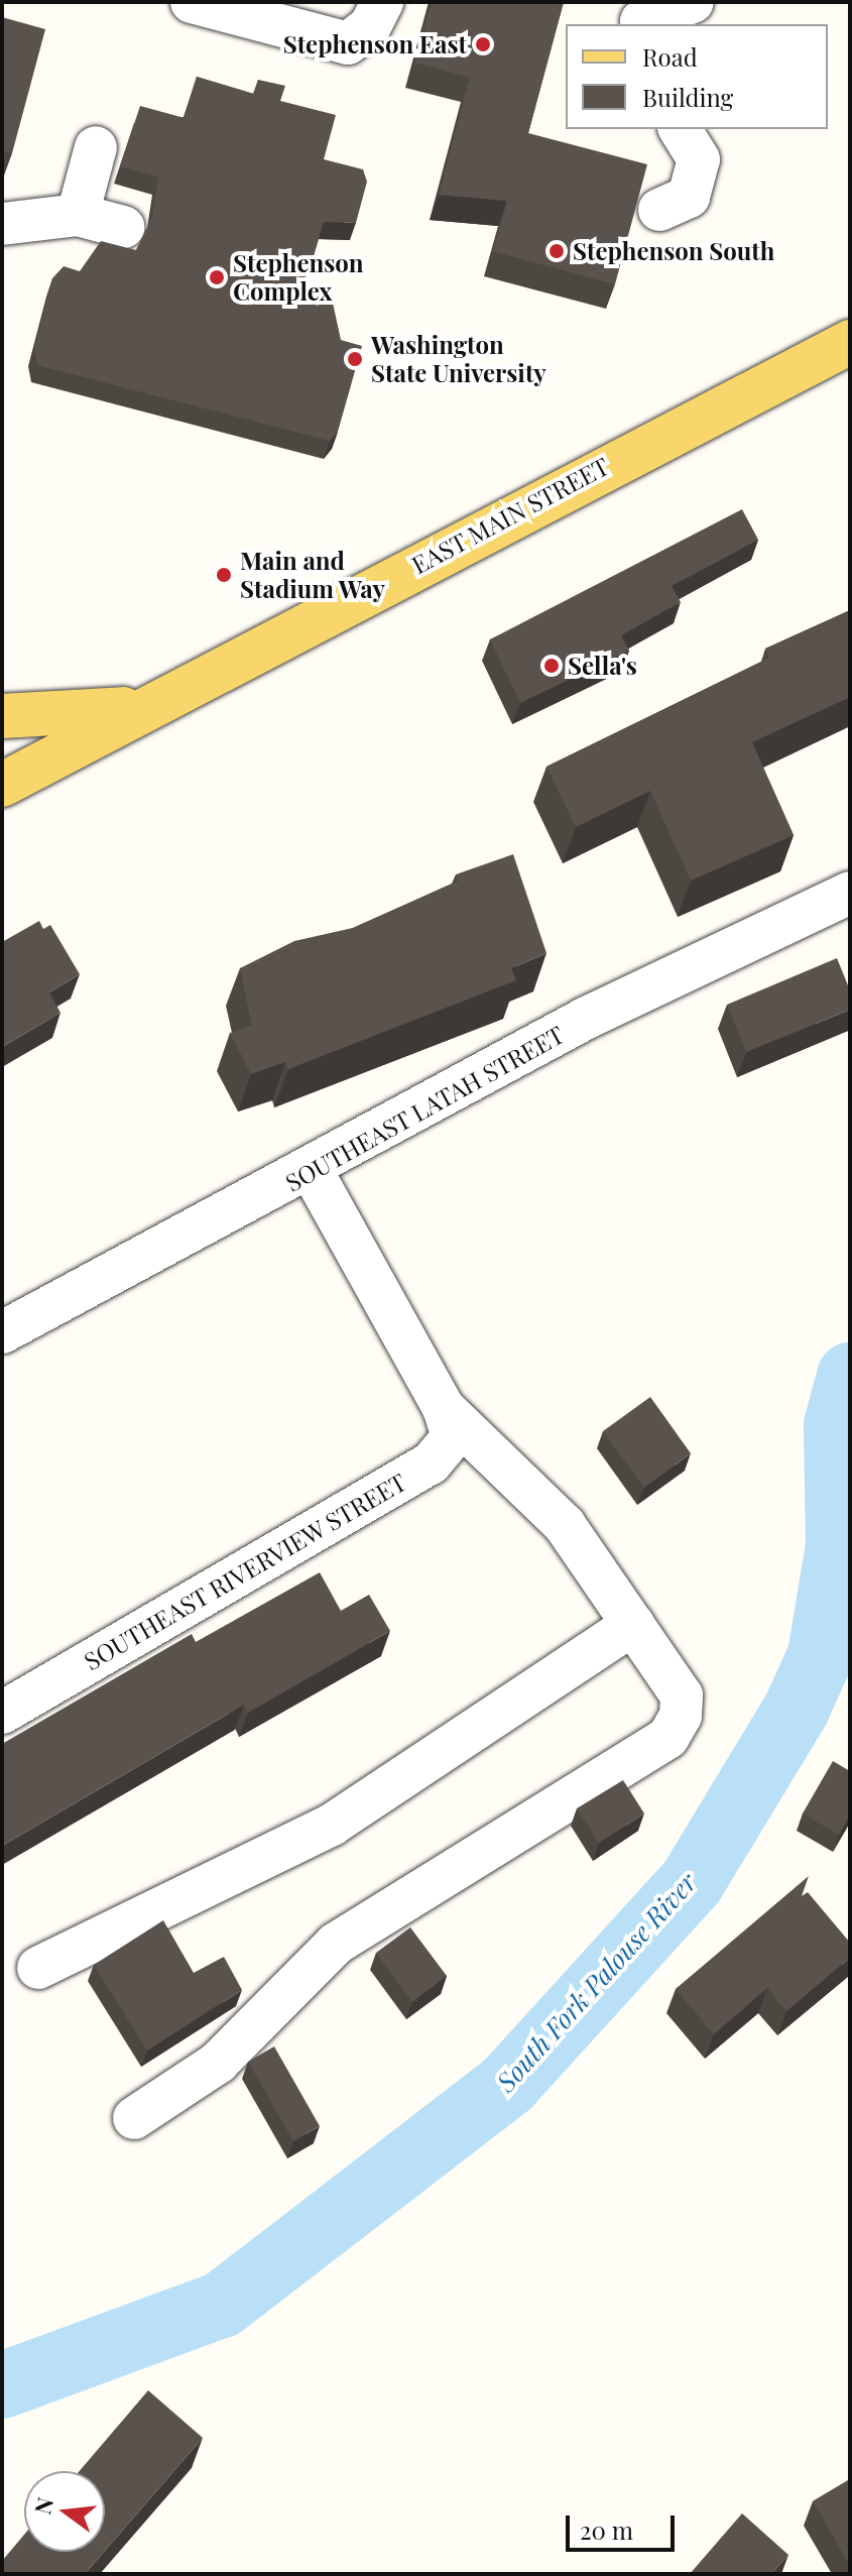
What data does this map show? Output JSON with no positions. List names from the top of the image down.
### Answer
{
  "streets": {
    "main road": ["EAST MAIN STREET"],
    "street": ["SOUTHEAST LATAH STREET", "SOUTHEAST RIVERVIEW STREET"]
  },
  "water": ["South Fork Palouse River"],
  "places": [
    "Stephenson East",
    "Stephenson South",
    "Stephenson Complex",
    "Washington State University",
    "Main and Stadium Way",
    "Sella's"
  ],
  "legend": ["Road", "Building"],
  "scale_bar": "20 m",
  "north": "left"
}
